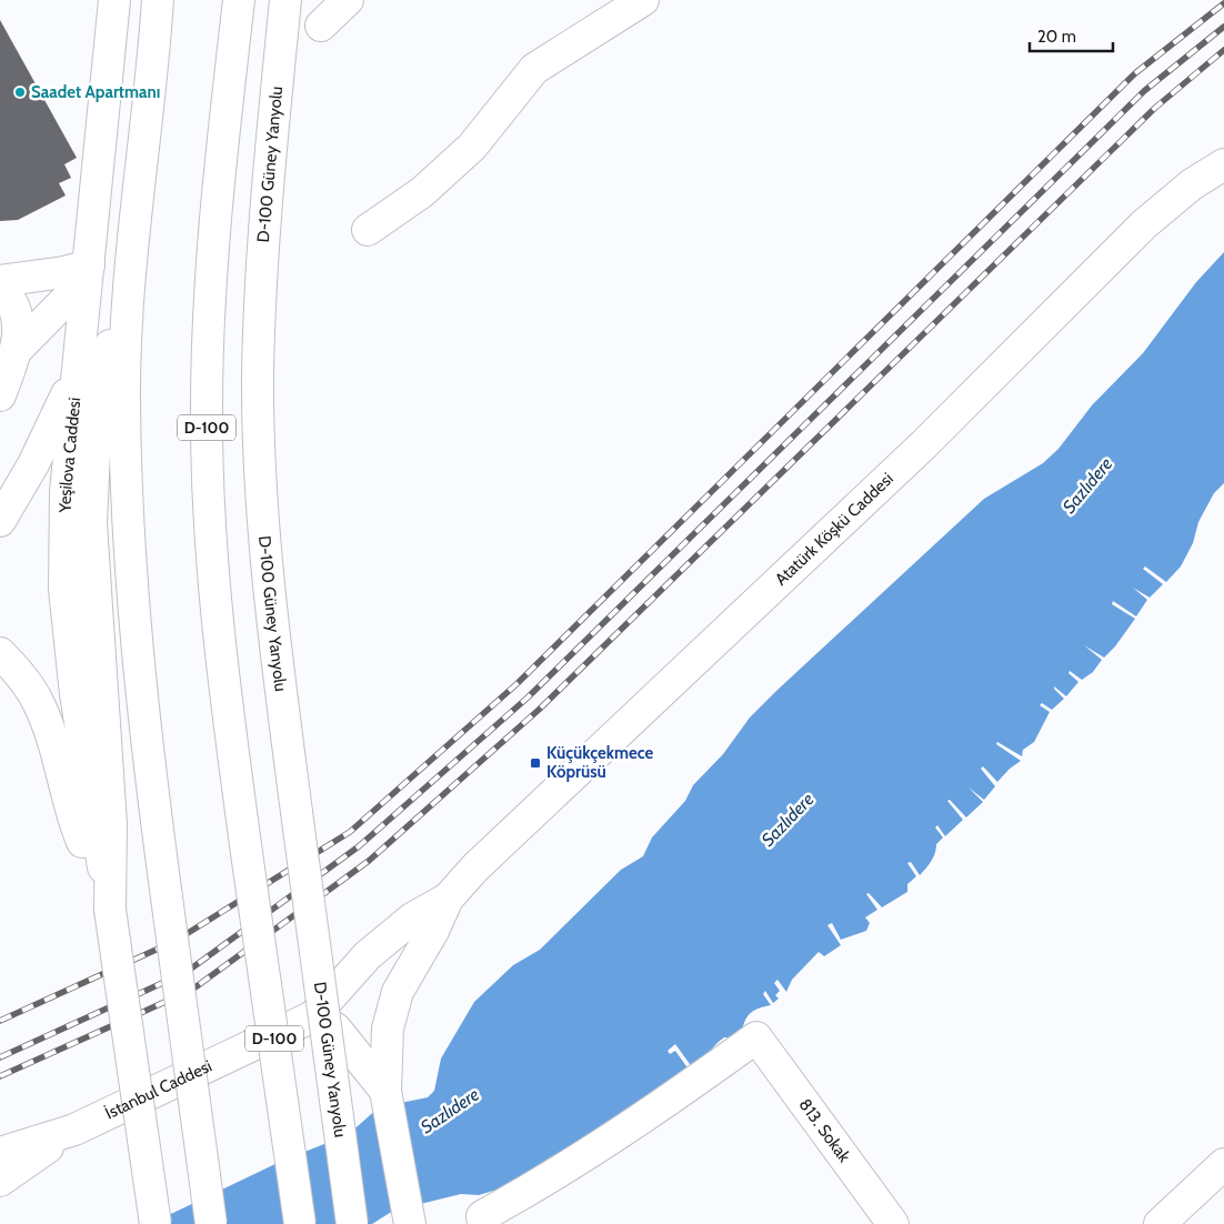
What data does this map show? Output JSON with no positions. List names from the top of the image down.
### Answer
{
  "streets": {
    "main road": [
      "D-100 Güney Yanyolu",
      "D-100",
      "Yeşilova Caddesi",
      "Atatürk Köşkü Caddesi",
      "İstanbul Caddesi",
      "813. Sokak"
    ]
  },
  "water": ["Sazlıdere"],
  "places": {
    "other": ["Saadet Apartmanı"],
    "transit": ["Küçükçekmece Köprüsü"]
  },
  "scale_bar": "20 m"
}
